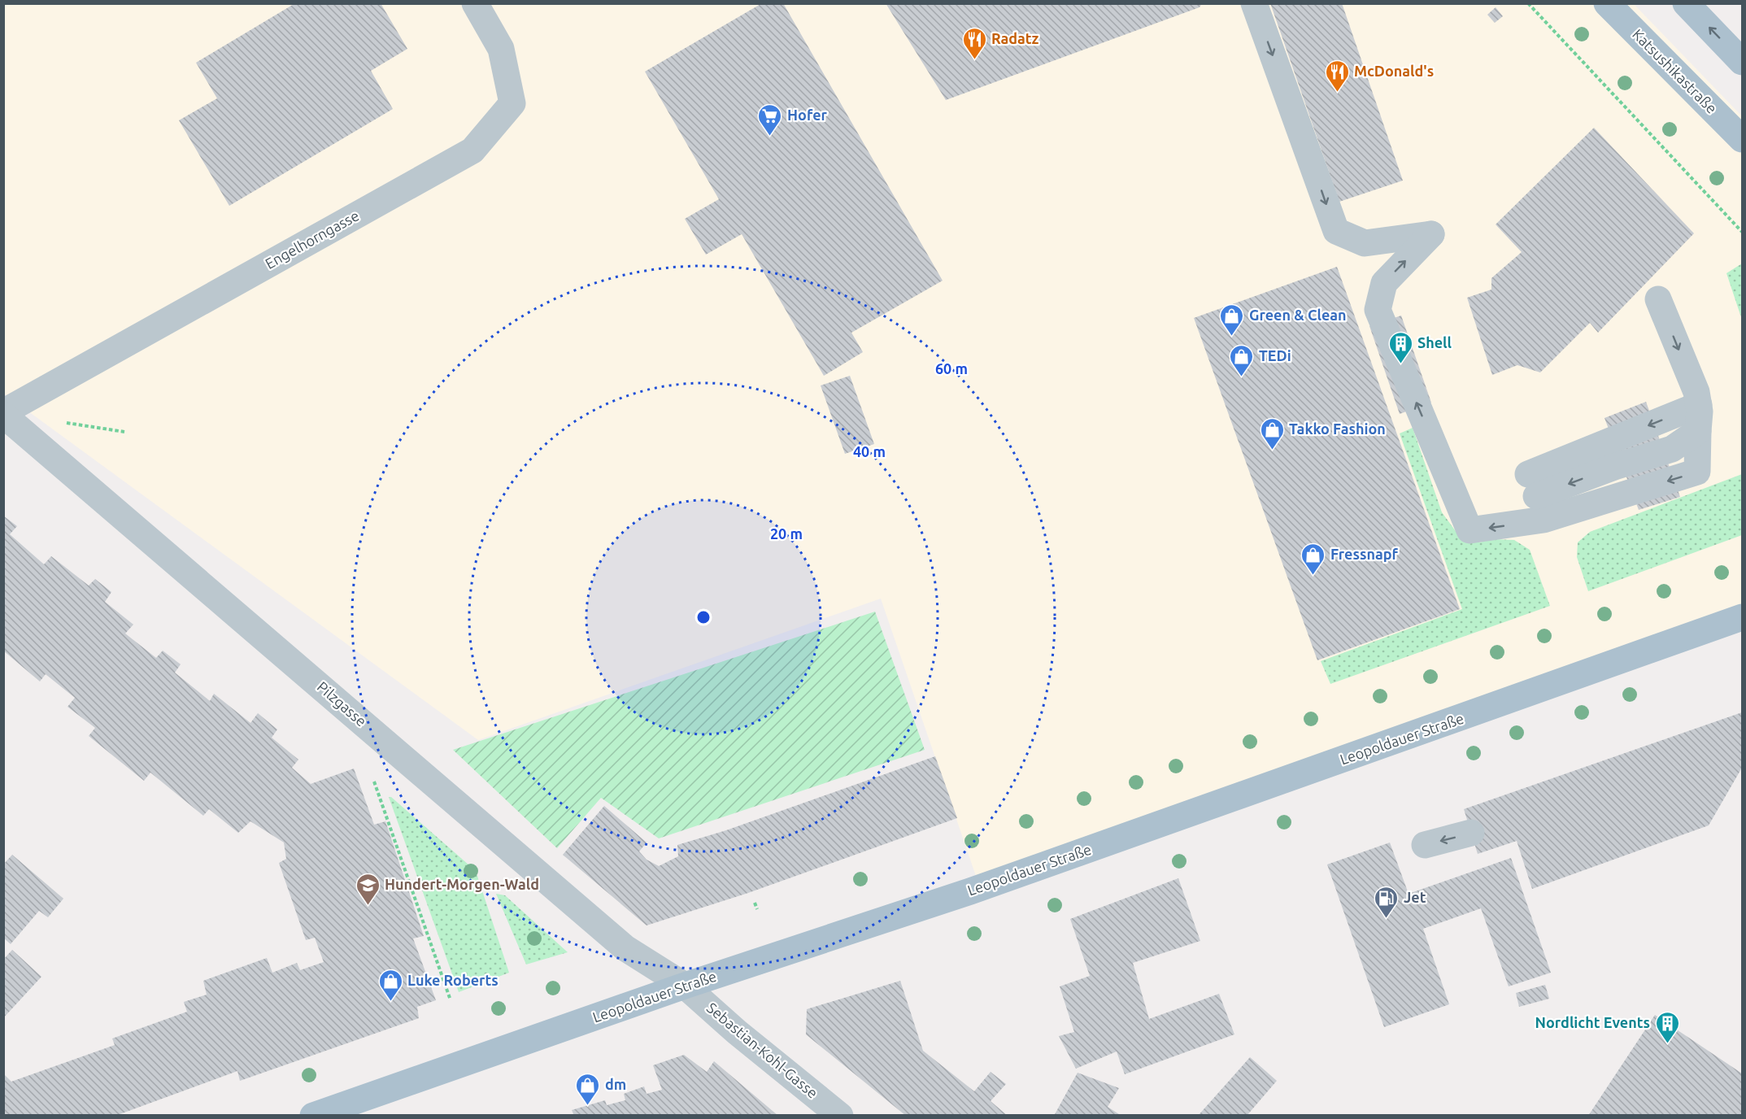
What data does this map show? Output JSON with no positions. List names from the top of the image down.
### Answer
{
  "streets": {
    "main road": ["Katsushikastraße", "Leopoldauer Straße"],
    "street": ["Engelhorngasse", "Pilzgasse", "Sebastian-Kohl-Gasse"]
  },
  "crossings": [
    ["Engelhorngasse", "Pilzgasse"],
    ["Pilzgasse", "Leopoldauer Straße"],
    ["Pilzgasse", "Sebastian-Kohl-Gasse"],
    ["Leopoldauer Straße", "Sebastian-Kohl-Gasse"]
  ],
  "places": {
    "restaurant": ["Radatz", "McDonald's"],
    "supermarket": ["Hofer"],
    "shop": [
      "Green & Clean",
      "TEDi",
      "Takko Fashion",
      "Fressnapf",
      "Luke Roberts",
      "dm"
    ],
    "building": ["Shell", "Nordlicht Events"],
    "school or university": ["Hundert-Morgen-Wald"],
    "fuel station": ["Jet"]
  },
  "rings": ["60 m", "40 m", "20 m"]
}
